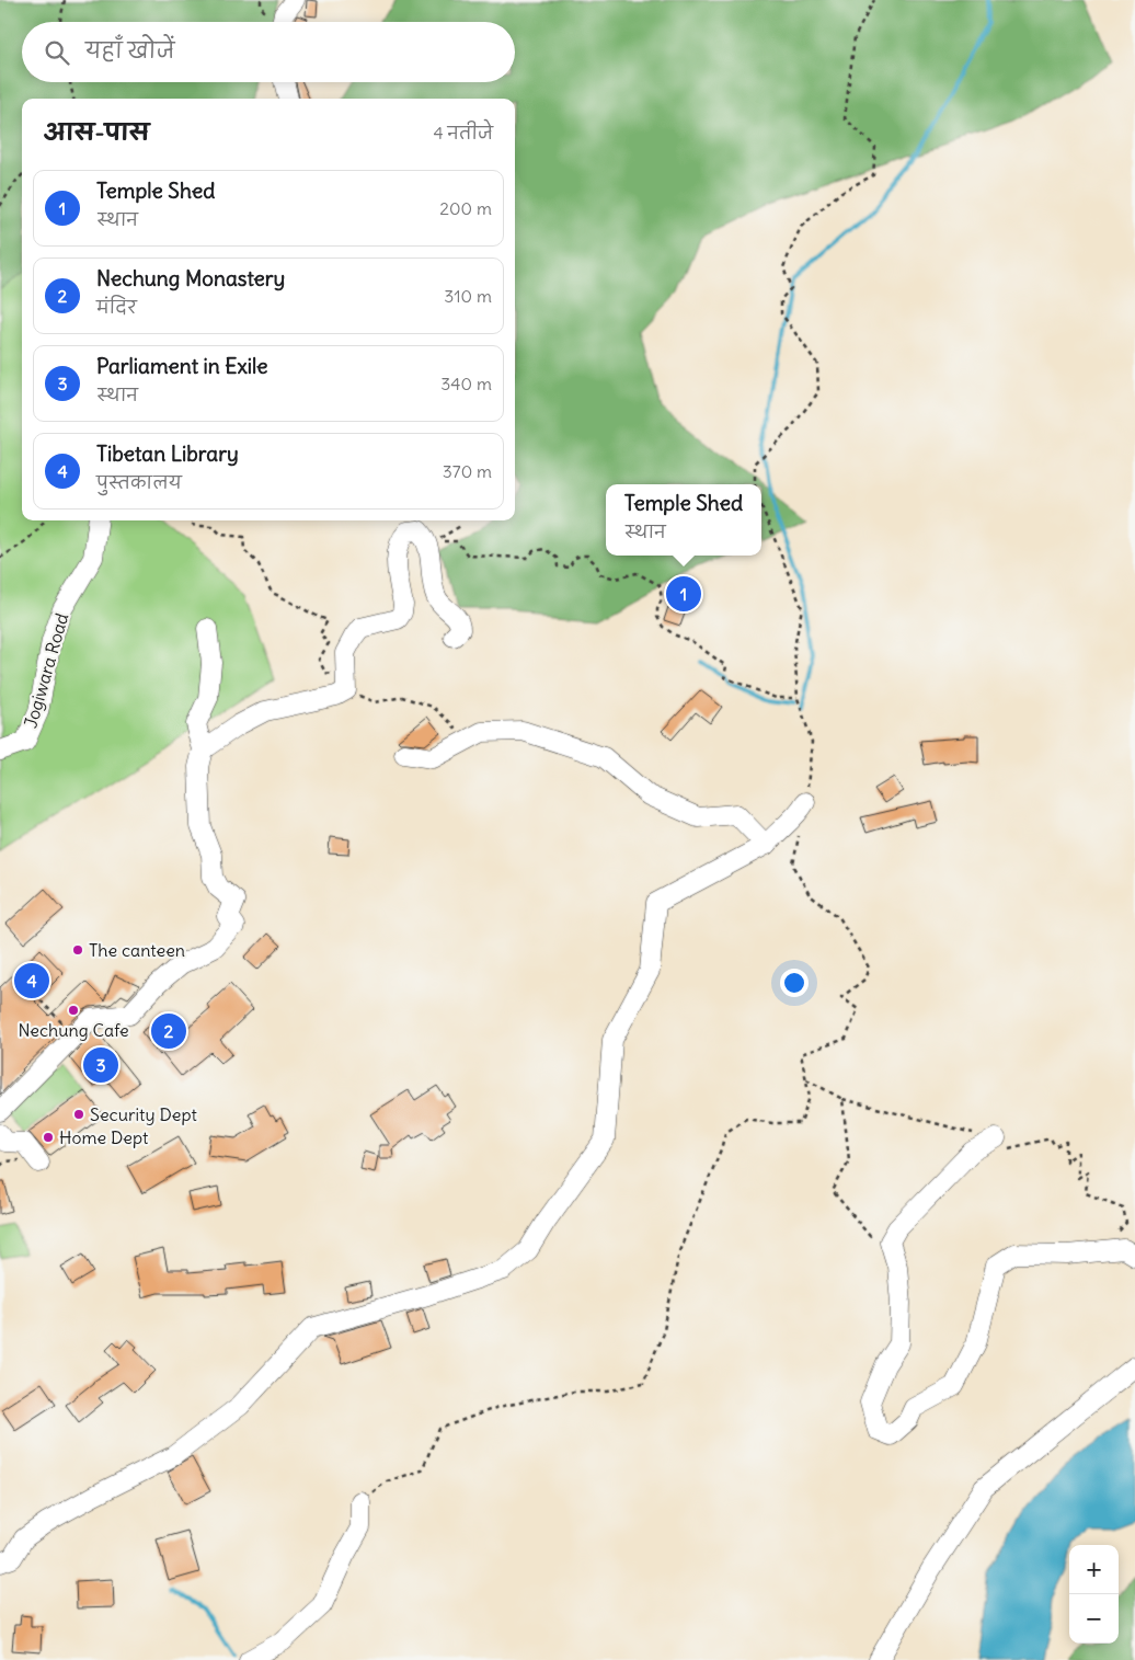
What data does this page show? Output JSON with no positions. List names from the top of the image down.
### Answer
{
  "streets": {
    "street": ["Jogiwara Road"]
  },
  "places": [
    "The canteen",
    "Nechung Cafe",
    "Security Dept",
    "Home Dept"
  ],
  "page": {
    "search": "यहाँ खोजें",
    "heading": ["आस-पास", "4 नतीजे"],
    "list": [
      {
        "mark": "1",
        "name": "Temple Shed",
        "note": "स्थान",
        "value": "200 m"
      },
      {
        "mark": "2",
        "name": "Nechung Monastery",
        "note": "मंदिर",
        "value": "310 m"
      },
      {
        "mark": "3",
        "name": "Parliament in Exile",
        "note": "स्थान",
        "value": "340 m"
      },
      {
        "mark": "4",
        "name": "Tibetan Library",
        "note": "पुस्तकालय",
        "value": "370 m"
      }
    ],
    "popup": ["Temple Shed", "स्थान"],
    "pins": [
      "1",
      "4",
      "2",
      "3"
    ],
    "map_buttons": ["+", "−"]
  }
}
